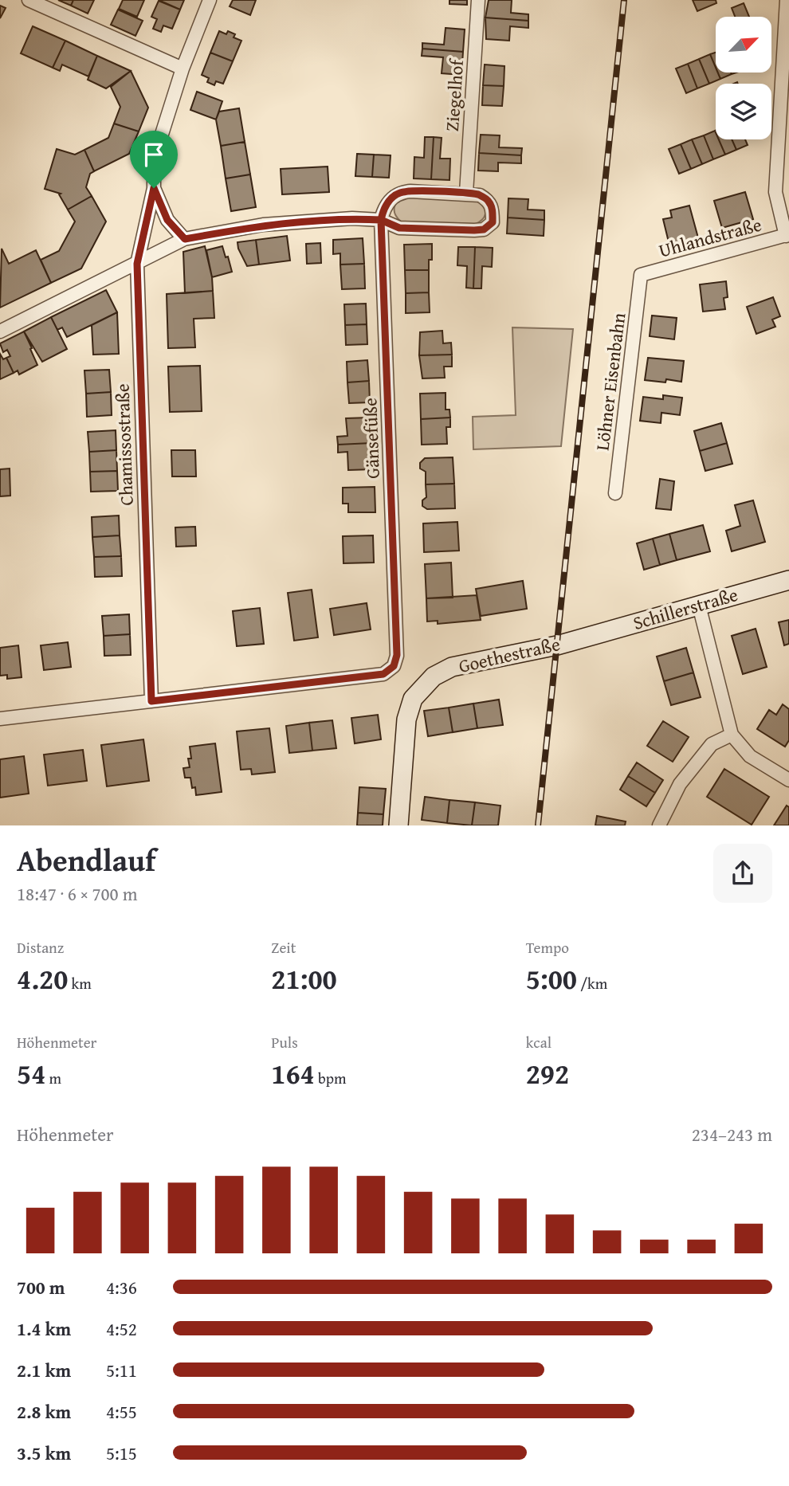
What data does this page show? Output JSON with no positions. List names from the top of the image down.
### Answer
{
  "streets": {
    "main road": ["Schillerstraße", "Goethestraße"],
    "street": [
      "Ziegelhof",
      "Uhlandstraße",
      "Löhner Eisenbahn",
      "Gänsefüße",
      "Chamissostraße"
    ]
  },
  "crossings": [
    ["Uhlandstraße", "Löhner Eisenbahn"],
    ["Gänsefüße", "Chamissostraße"],
    ["Schillerstraße", "Goethestraße"]
  ],
  "north": "top right",
  "page": {
    "heading": ["Abendlauf", "18:47 · 6 × 700 m"],
    "stats": [
      ["Distanz", "4.20 km"],
      ["Zeit", "21:00"],
      ["Tempo", "5:00 /km"],
      ["Höhenmeter", "54 m"],
      ["Puls", "164 bpm"],
      ["kcal", "292"]
    ],
    "chart": ["Höhenmeter", "234–243 m"],
    "list": [
      {
        "name": "700 m",
        "note": "4:36"
      },
      {
        "name": "1.4 km",
        "note": "4:52"
      },
      {
        "name": "2.1 km",
        "note": "5:11"
      },
      {
        "name": "2.8 km",
        "note": "4:55"
      },
      {
        "name": "3.5 km",
        "note": "5:15"
      }
    ]
  }
}
